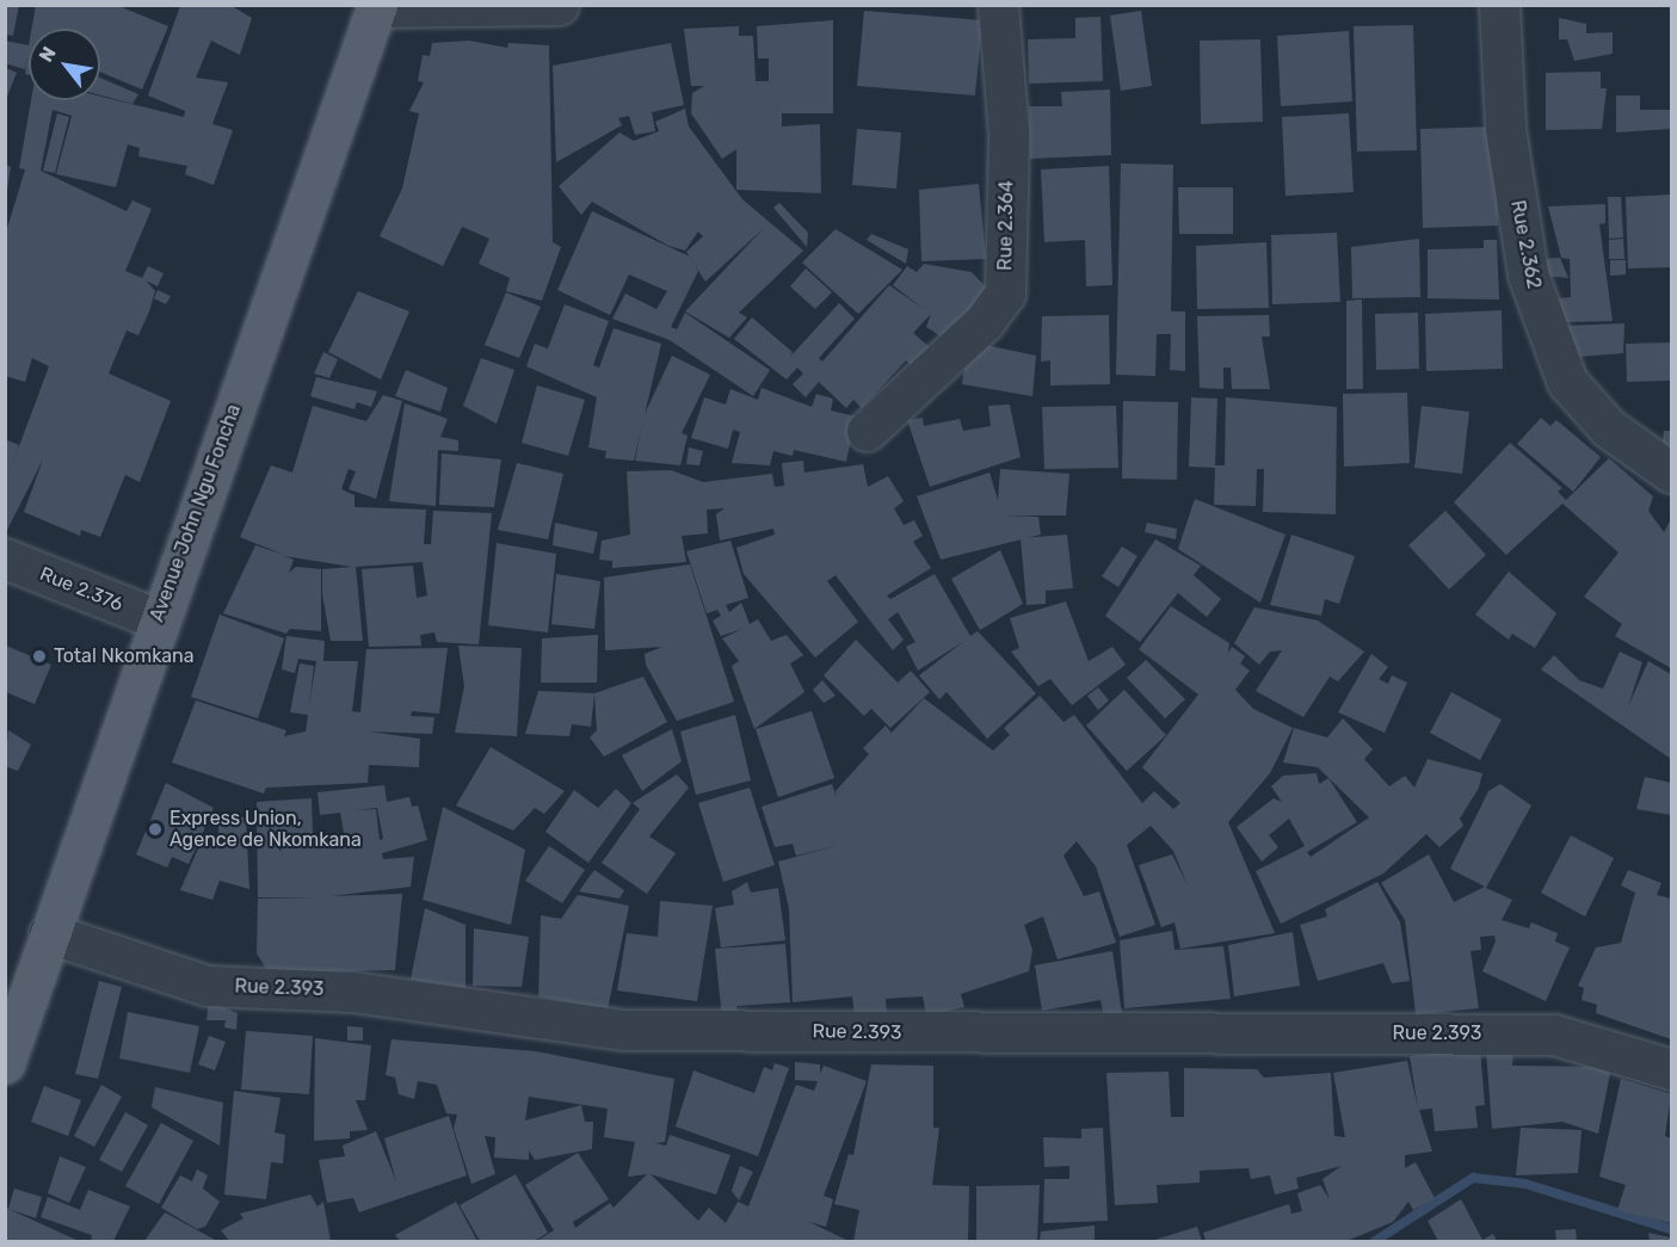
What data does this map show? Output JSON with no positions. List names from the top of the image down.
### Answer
{
  "streets": {
    "main road": ["Avenue John Ngu Foncha"],
    "street": [
      "Rue 2.364",
      "Rue 2.362",
      "Rue 2.376",
      "Rue 2.393"
    ]
  },
  "crossings": [
    ["Avenue John Ngu Foncha", "Rue 2.376"],
    ["Avenue John Ngu Foncha", "Rue 2.393"]
  ],
  "places": ["Total Nkomkana", "Express Union, Agence de Nkomkana"],
  "north": "top left"
}
